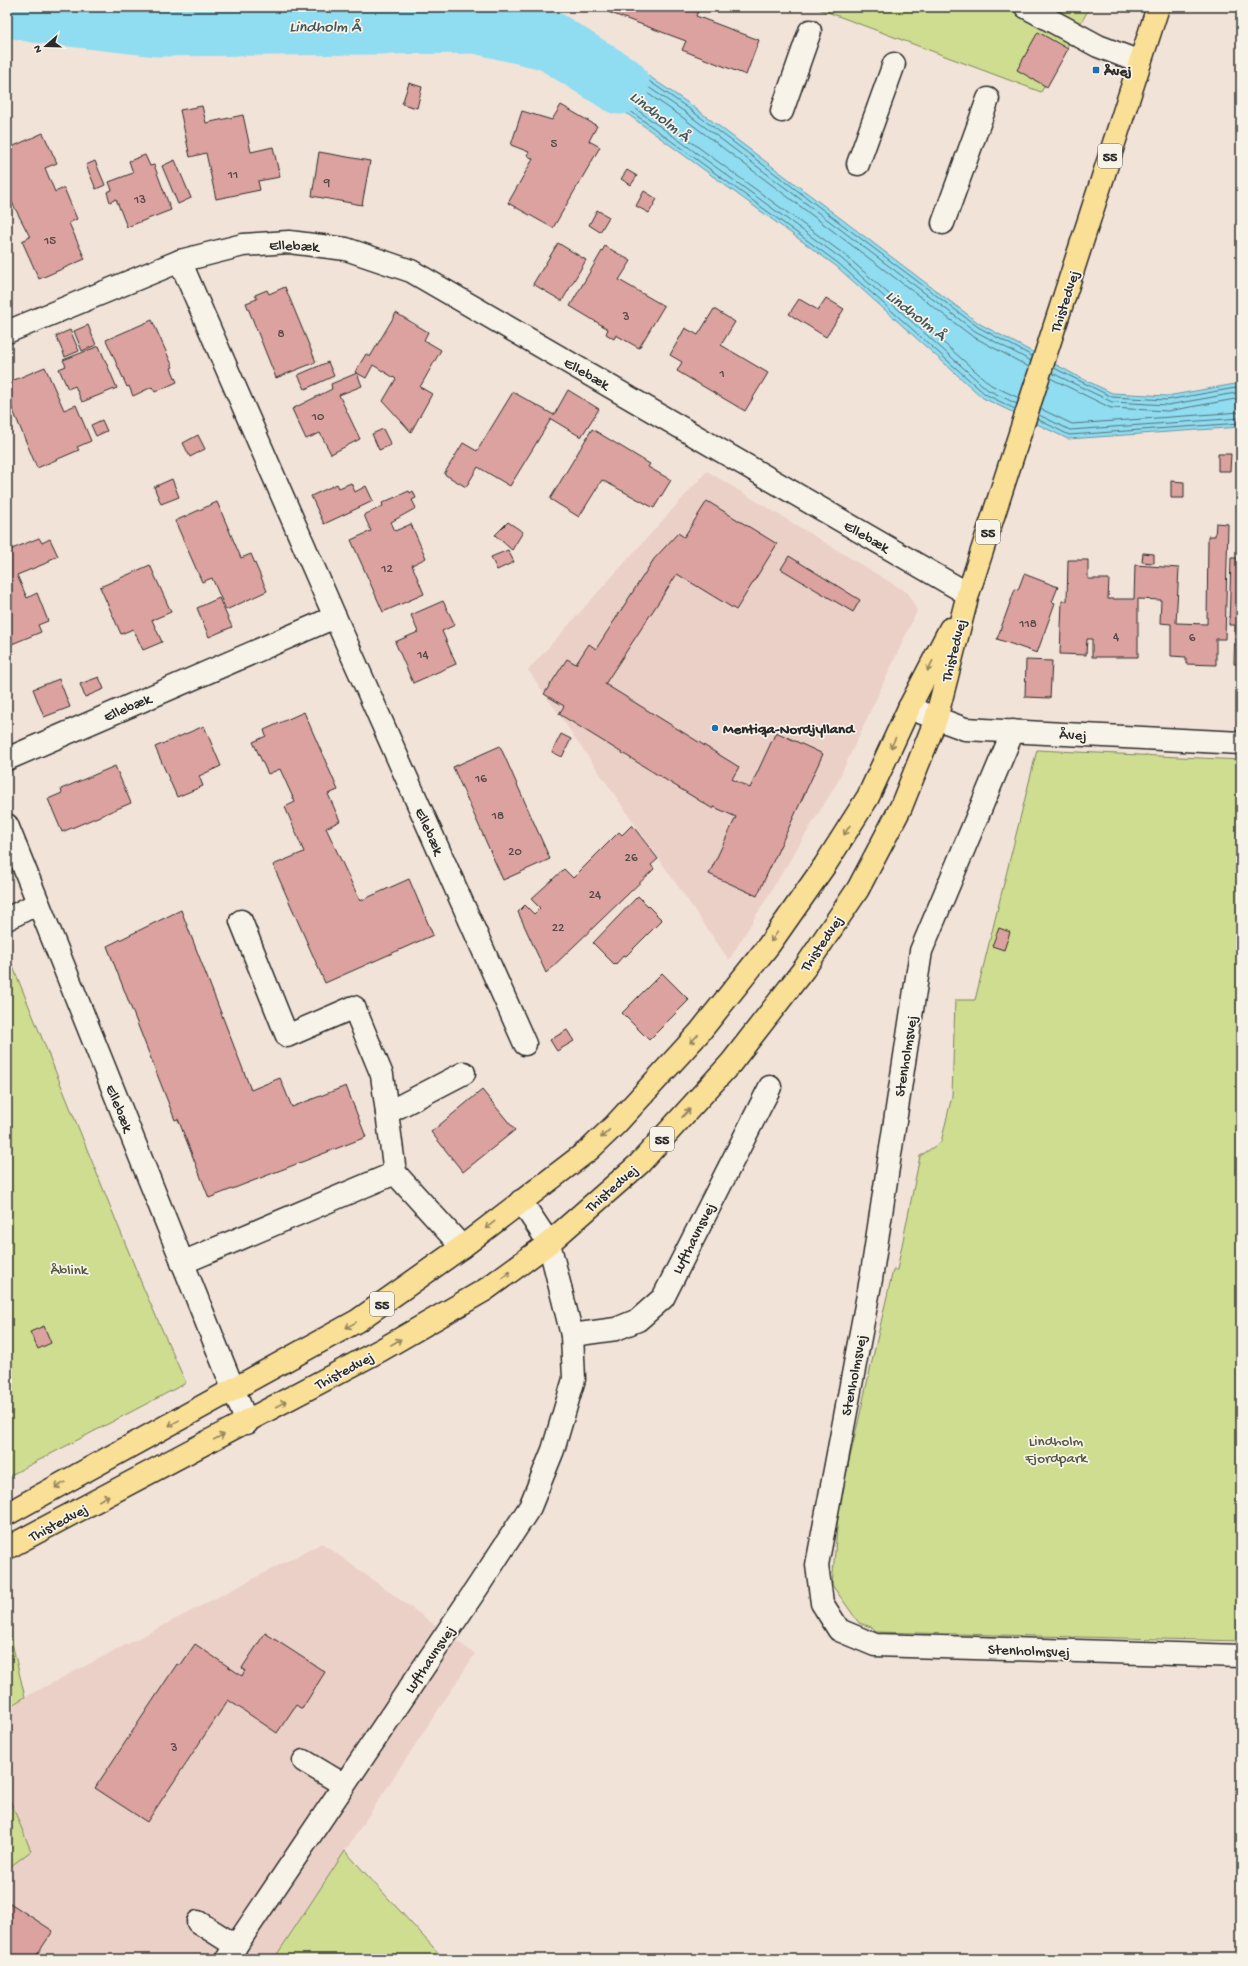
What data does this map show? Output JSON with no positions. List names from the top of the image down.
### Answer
{
  "streets": {
    "main road": ["55", "Thistedvej"],
    "street": [
      "Ellebæk",
      "Åvej",
      "Stenholmsvej",
      "Lufthavnsvej"
    ]
  },
  "crossings": [
    ["Ellebæk", "Thistedvej"],
    ["Thistedvej", "Åvej"],
    ["Thistedvej", "Lufthavnsvej"],
    ["Åvej", "Stenholmsvej"]
  ],
  "water": ["Lindholm Å"],
  "parks": ["Åblink", "Lindholm Fjordpark"],
  "places": {
    "transit": ["Åvej"],
    "other": ["Mentiqa-Nordjylland"]
  },
  "house_numbers": [
    "5",
    "11",
    "9",
    "13",
    "15",
    "3",
    "8",
    "1",
    "10",
    "12",
    "118",
    "4",
    "6",
    "14",
    "16",
    "18",
    "20",
    "26",
    "24",
    "22",
    "3"
  ],
  "north": "left"
}
